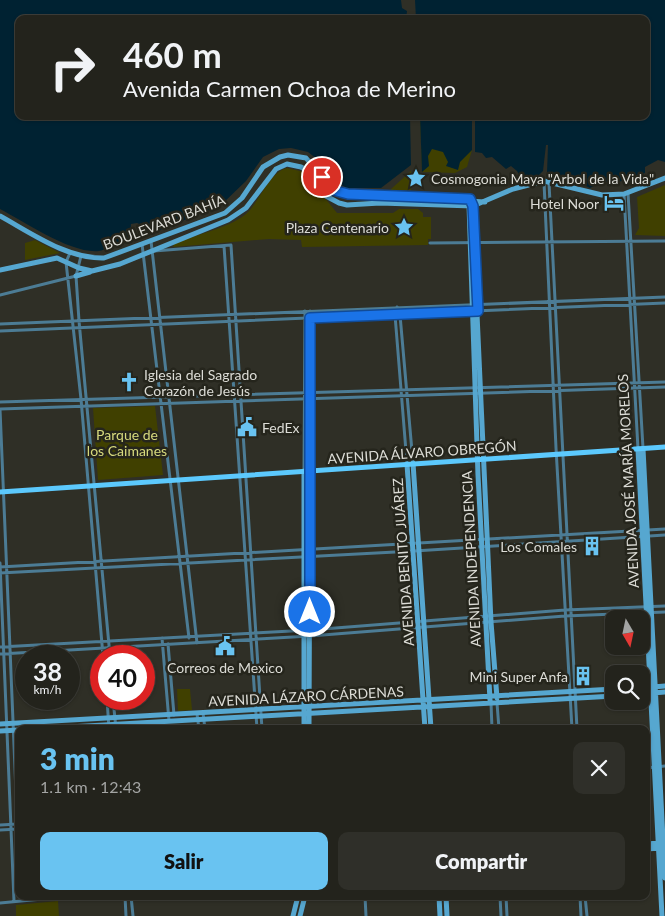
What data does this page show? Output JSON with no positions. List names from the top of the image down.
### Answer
{
  "streets": {
    "main road": [
      "BOULEVARD BAHÍA",
      "AVENIDA ÁLVARO OBREGÓN",
      "AVENIDA JOSÉ MARÍA MORELOS",
      "AVENIDA INDEPENDENCIA",
      "AVENIDA BENITO JUÁREZ",
      "AVENIDA LÁZARO CÁRDENAS"
    ]
  },
  "crossings": [
    ["BOULEVARD BAHÍA", "AVENIDA JOSÉ MARÍA MORELOS"],
    ["BOULEVARD BAHÍA", "AVENIDA INDEPENDENCIA"],
    ["AVENIDA ÁLVARO OBREGÓN", "AVENIDA JOSÉ MARÍA MORELOS"],
    ["AVENIDA ÁLVARO OBREGÓN", "AVENIDA INDEPENDENCIA"],
    ["AVENIDA ÁLVARO OBREGÓN", "AVENIDA BENITO JUÁREZ"],
    ["AVENIDA INDEPENDENCIA", "AVENIDA LÁZARO CÁRDENAS"],
    ["AVENIDA BENITO JUÁREZ", "AVENIDA LÁZARO CÁRDENAS"]
  ],
  "parks": ["Parque de los Caimanes"],
  "places": {
    "place": ["Cosmogonia Maya \"Arbol de la Vida\"", "Plaza Centenario"],
    "hotel": ["Hotel Noor"],
    "church": ["Iglesia del Sagrado Corazón de Jesús"],
    "public building": ["FedEx", "Correos de Mexico"],
    "building": ["Los Comales", "Mini Super Anfa"]
  },
  "north": "bottom",
  "page": {
    "turn": ["460 m", "Avenida Carmen Ochoa de Merino"],
    "speed": "38 km/h",
    "limit": "40",
    "heading": ["3 min", "1.1 km · 12:43"],
    "buttons": ["Salir", "Compartir"]
  }
}
